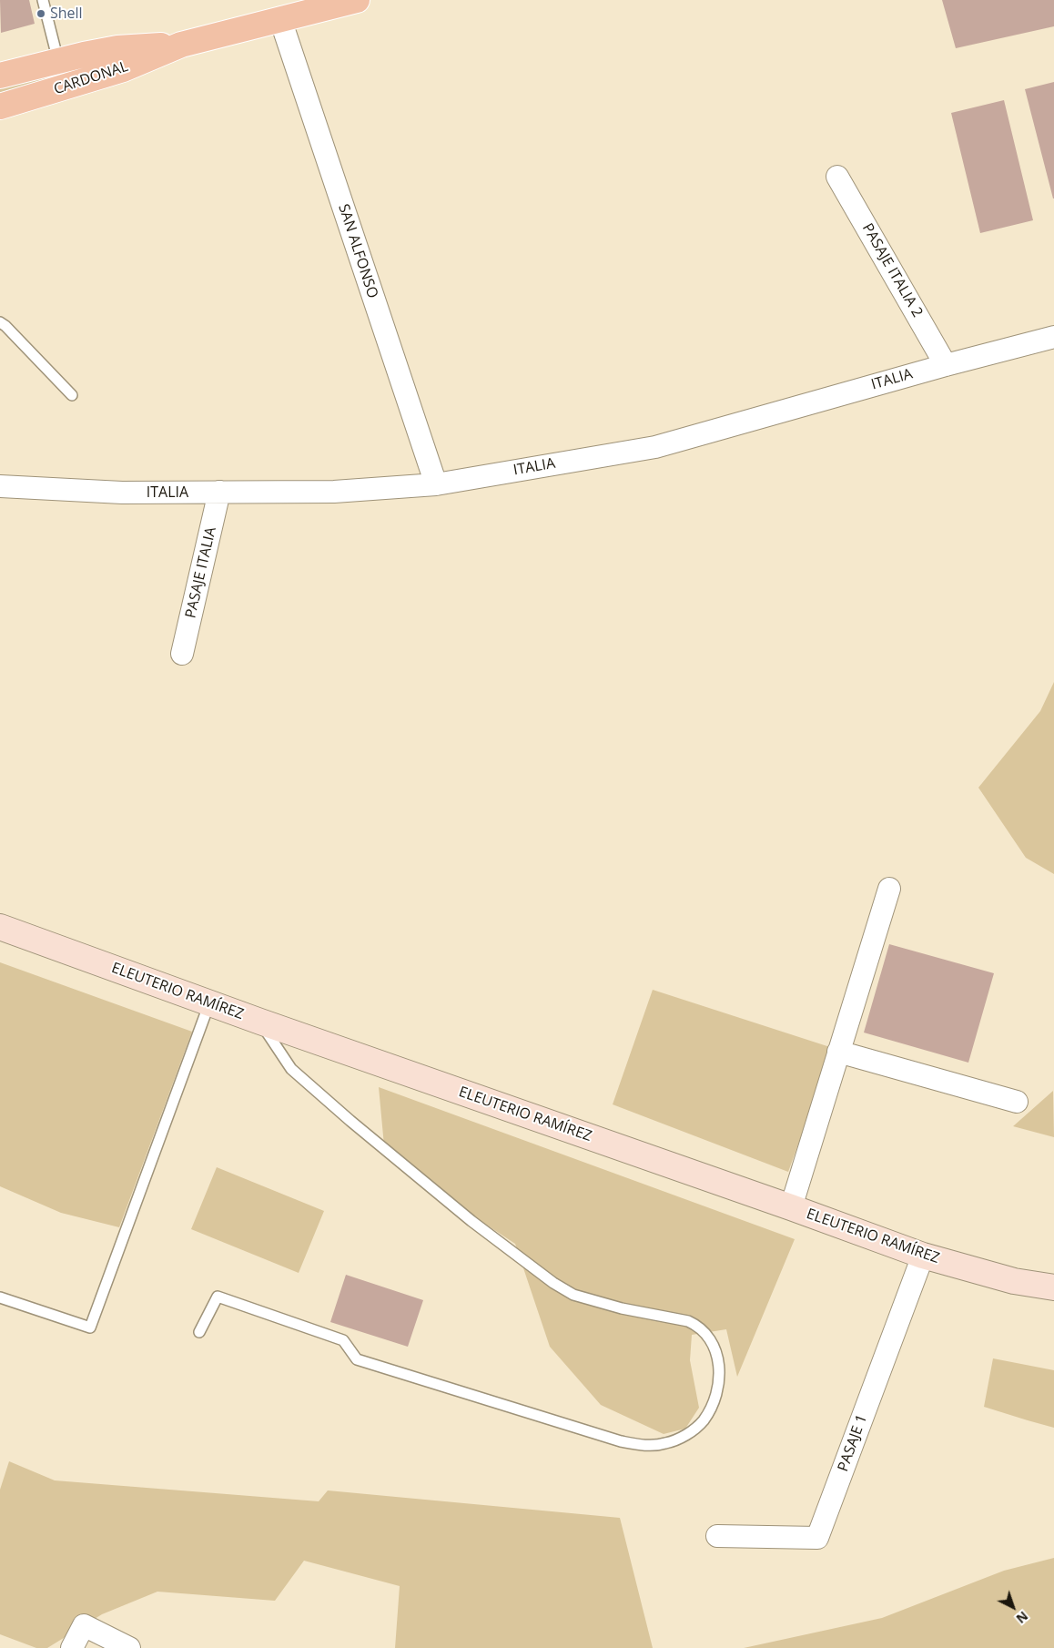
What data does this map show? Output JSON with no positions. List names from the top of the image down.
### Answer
{
  "streets": {
    "main road": ["CARDONAL"],
    "street": [
      "SAN ALFONSO",
      "PASAJE ITALIA 2",
      "ITALIA",
      "PASAJE ITALIA",
      "ELEUTERIO RAMÍREZ",
      "PASAJE 1"
    ]
  },
  "crossings": [
    ["CARDONAL", "SAN ALFONSO"],
    ["SAN ALFONSO", "ITALIA"],
    ["PASAJE ITALIA 2", "ITALIA"],
    ["ITALIA", "PASAJE ITALIA"],
    ["ELEUTERIO RAMÍREZ", "PASAJE 1"]
  ],
  "places": ["Shell"],
  "north": "bottom right"
}
